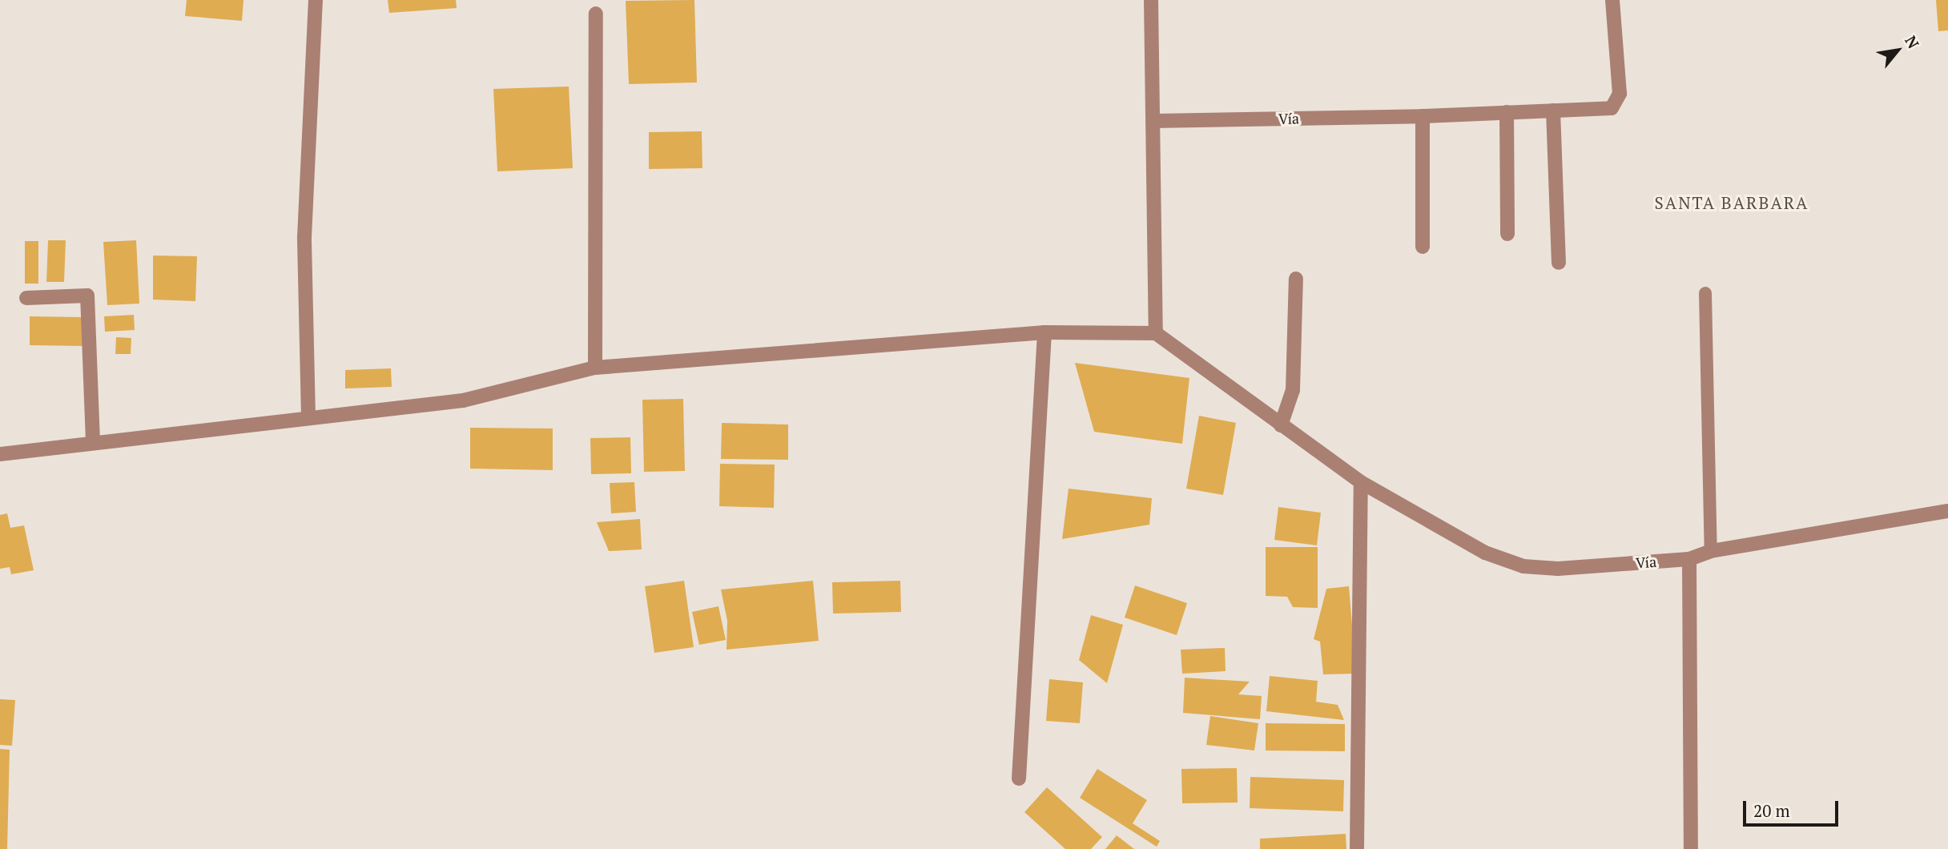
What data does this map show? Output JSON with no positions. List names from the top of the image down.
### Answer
{
  "streets": {
    "street": ["Vía"]
  },
  "districts": ["SANTA BARBARA"],
  "scale_bar": "20 m",
  "north": "top right"
}
